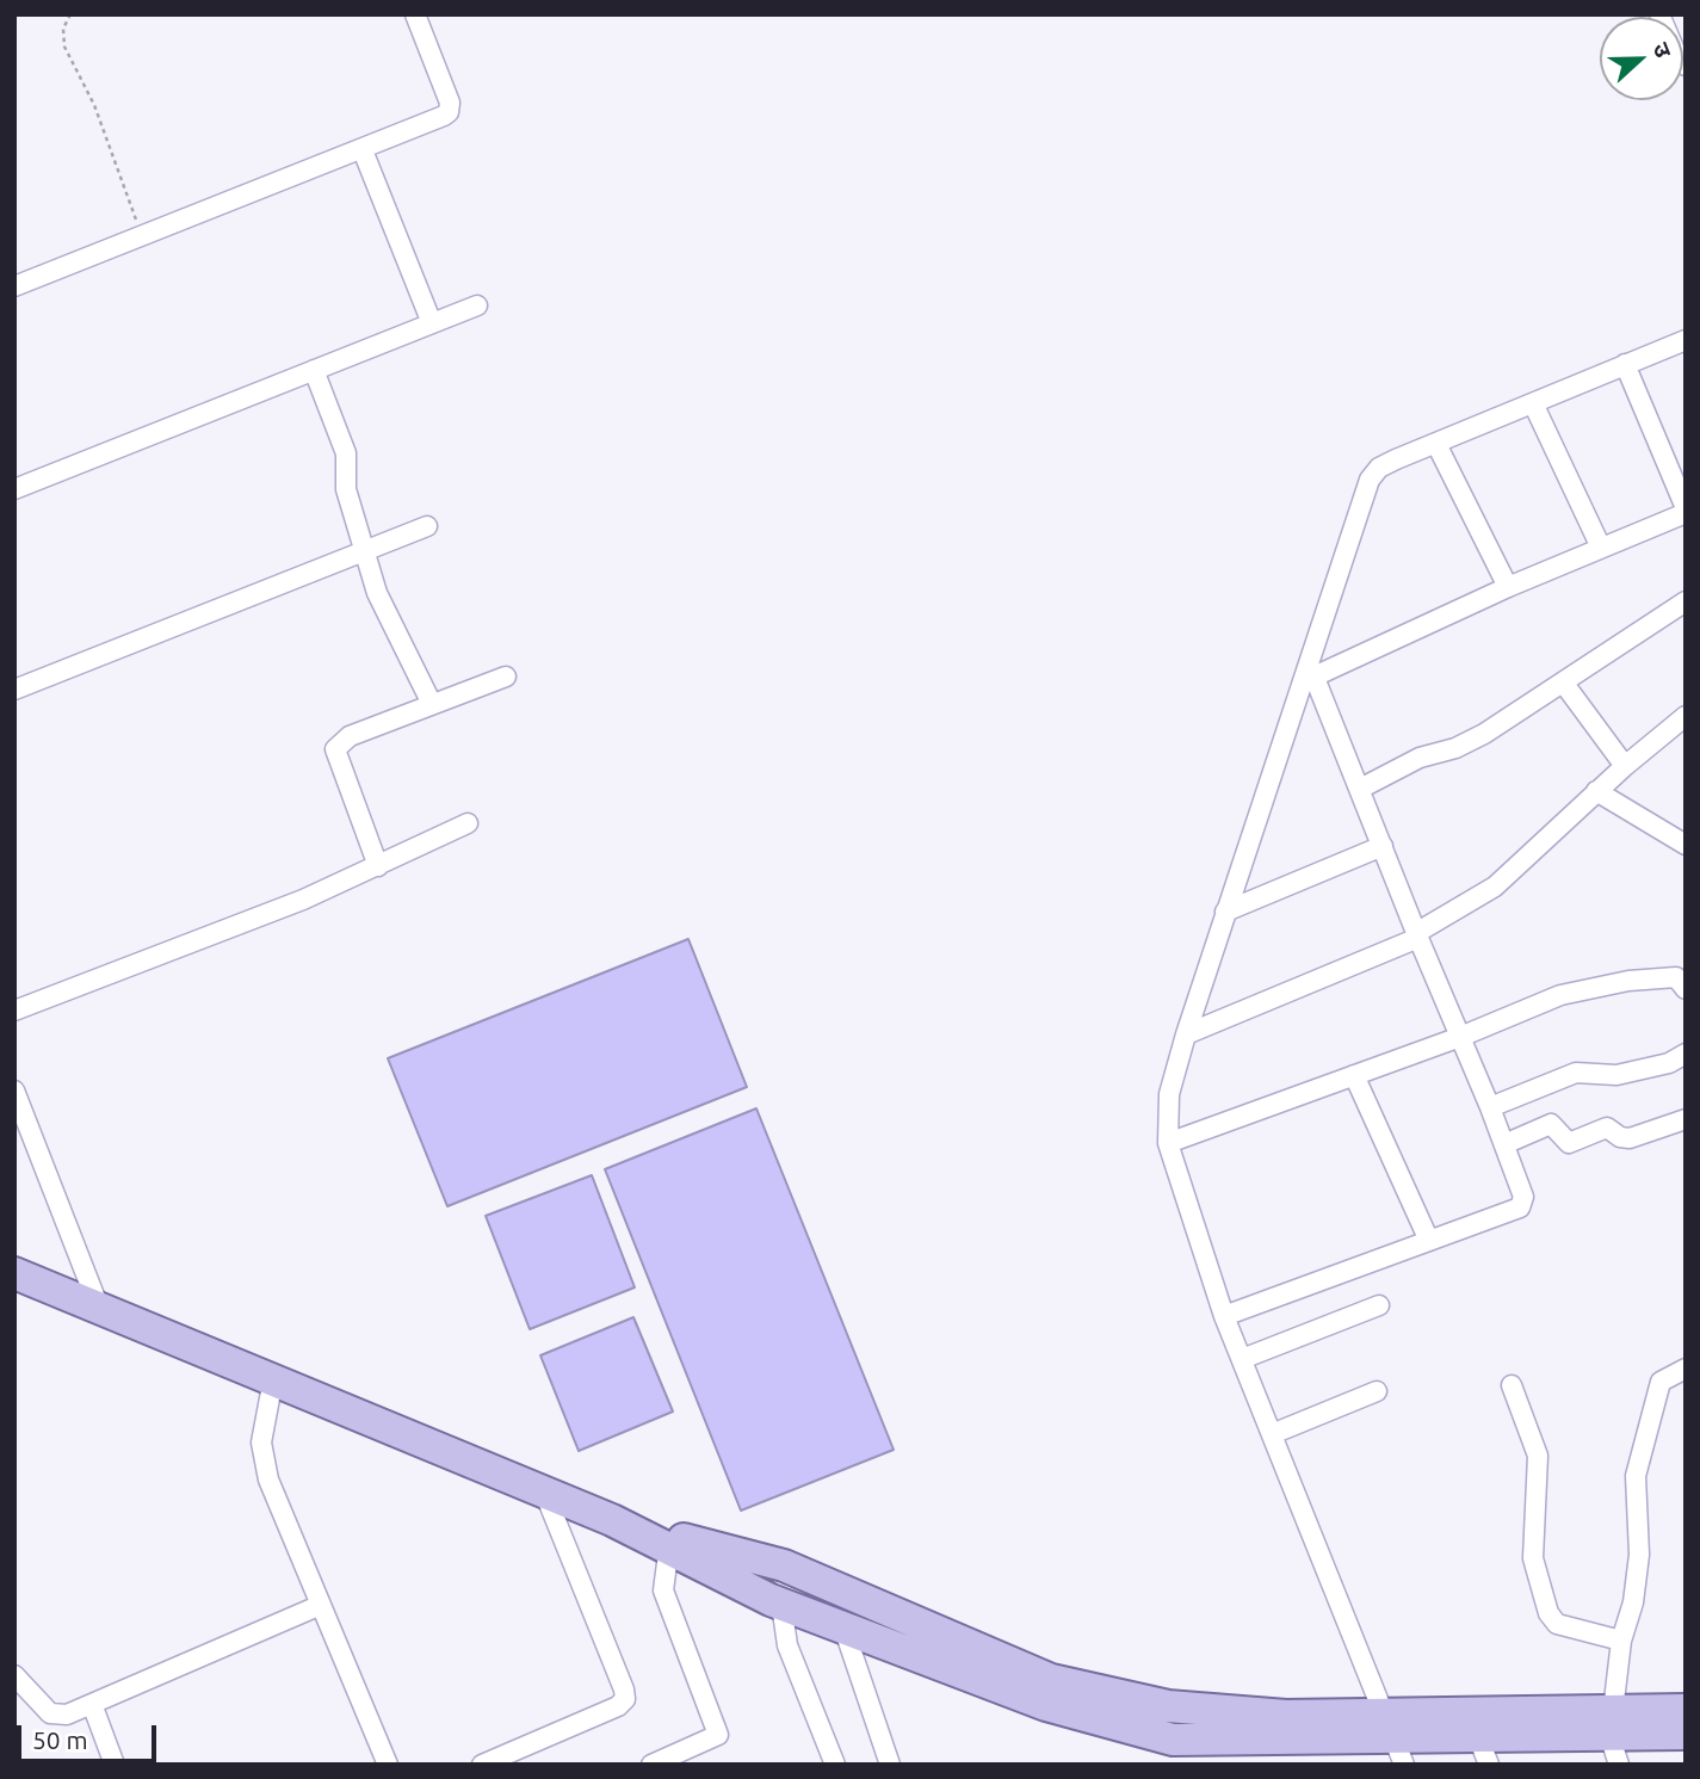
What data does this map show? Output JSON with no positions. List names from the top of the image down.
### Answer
{
  "scale_bar": "50 m",
  "north": "right"
}
